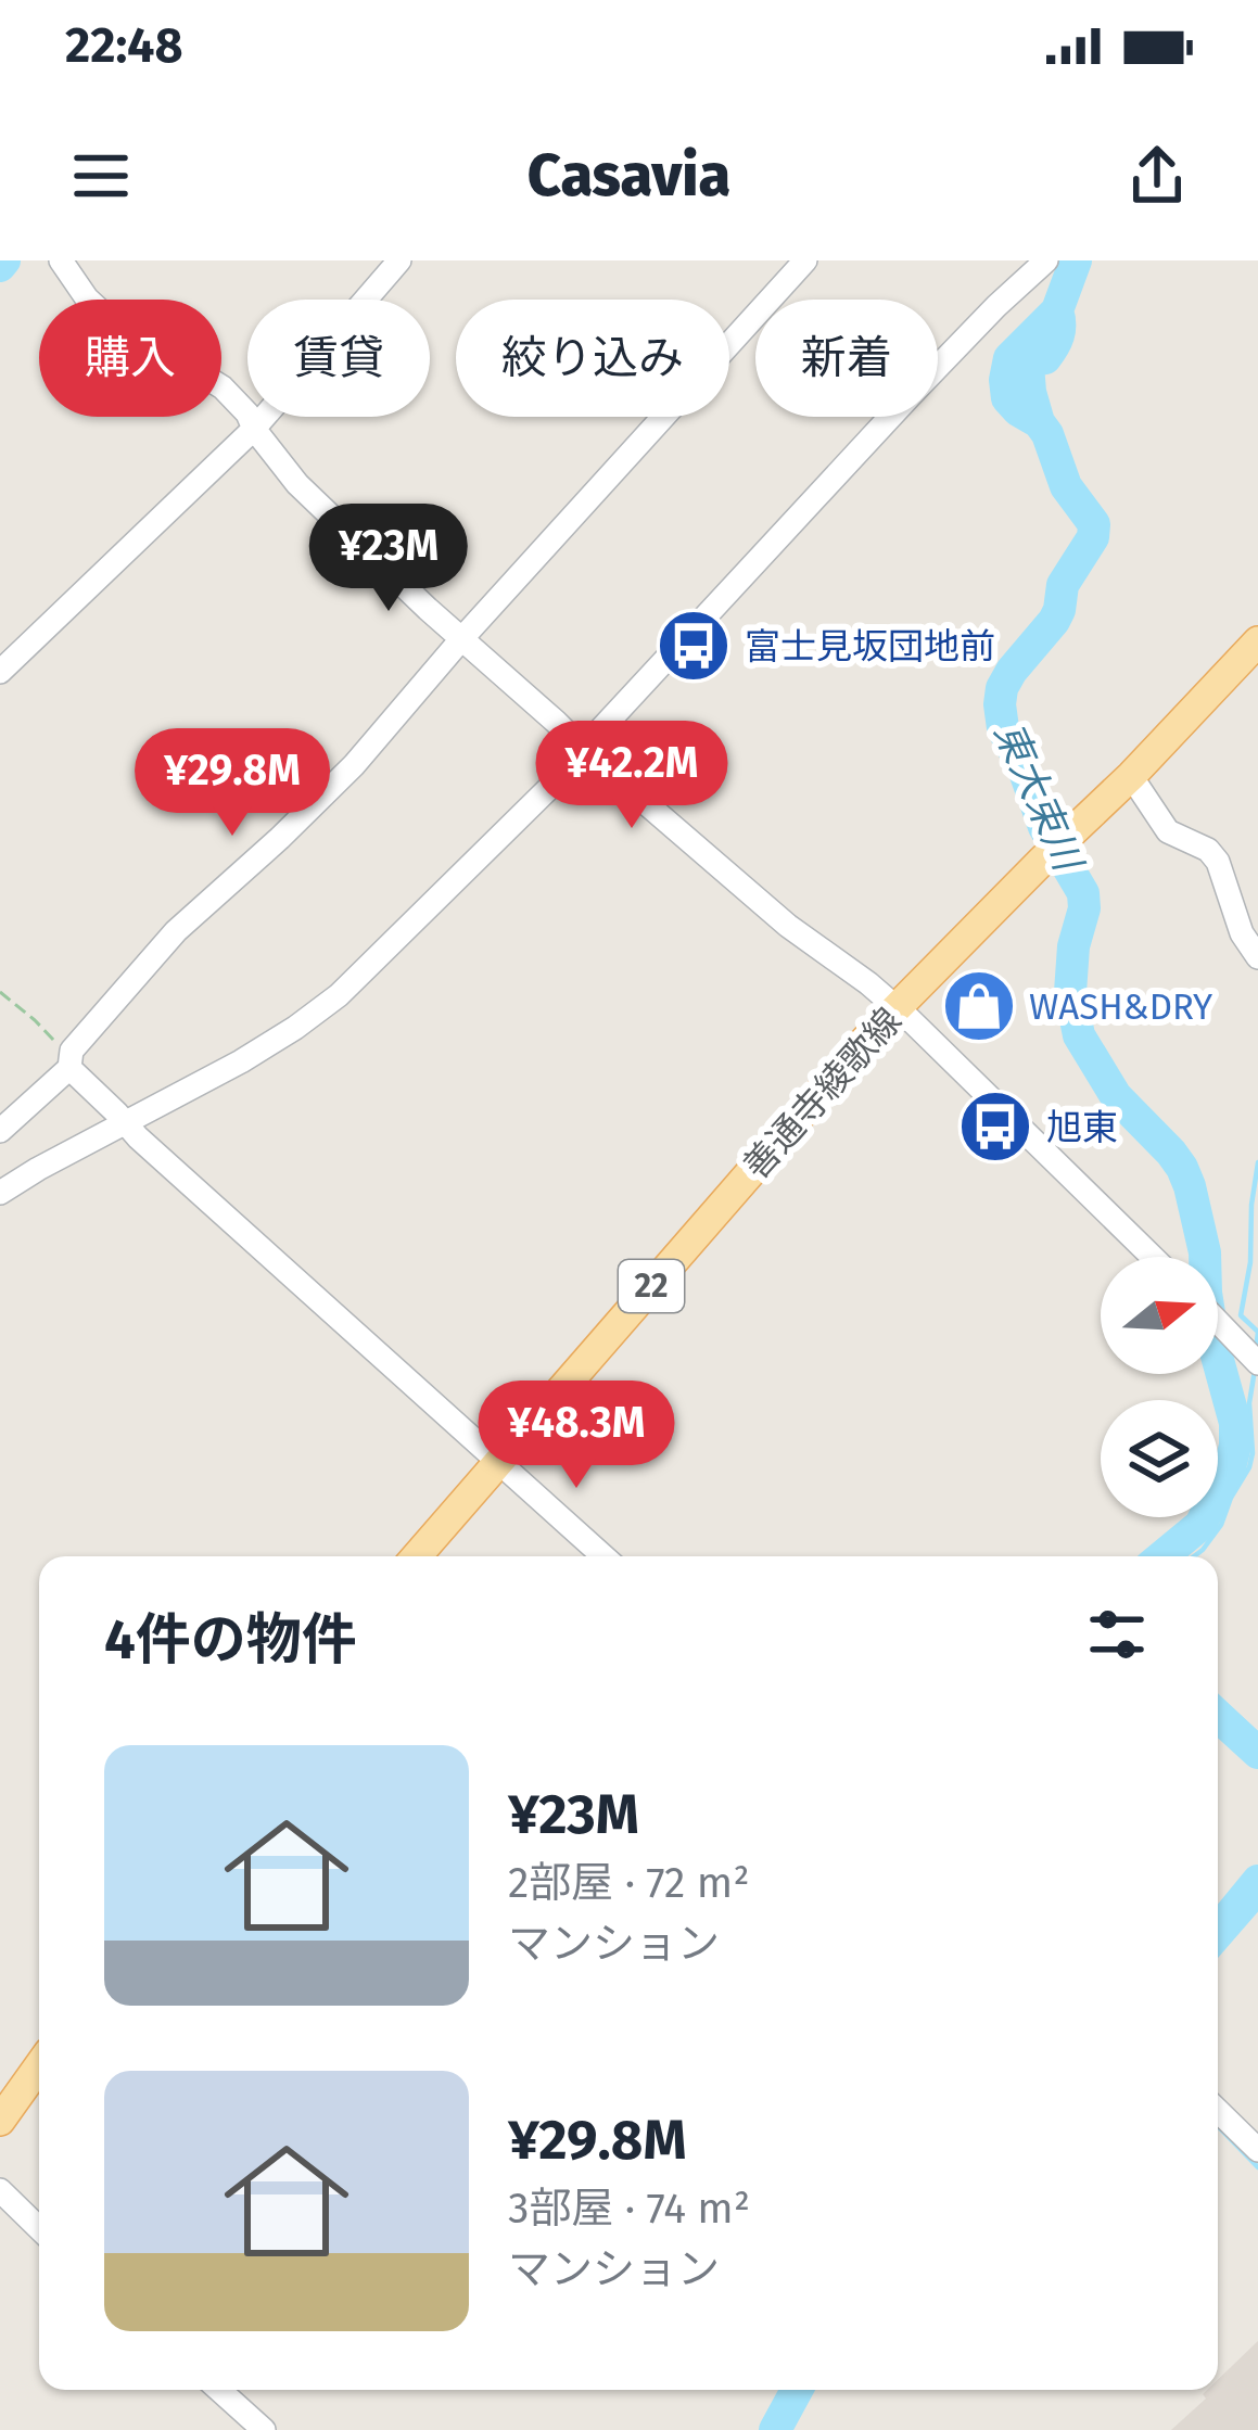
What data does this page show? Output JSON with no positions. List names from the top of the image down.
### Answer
{
  "streets": {
    "main road": ["善通寺綾歌線", "22"]
  },
  "water": ["東大束川"],
  "places": {
    "bus stop": ["富士見坂団地前", "旭東"],
    "shop": ["WASH&DRY"]
  },
  "north": "right",
  "page": {
    "status": "22:48",
    "header": "Casavia",
    "chip": [
      "購入",
      "賃貸",
      "絞り込み",
      "新着"
    ],
    "price": [
      "¥23M",
      "¥42.2M",
      "¥29.8M",
      "¥48.3M"
    ],
    "heading": "4件の物件",
    "list": [
      {
        "name": "¥23M",
        "note": "2部屋 · 72 m² · マンション"
      },
      {
        "name": "¥29.8M",
        "note": "3部屋 · 74 m² · マンション"
      }
    ]
  }
}
